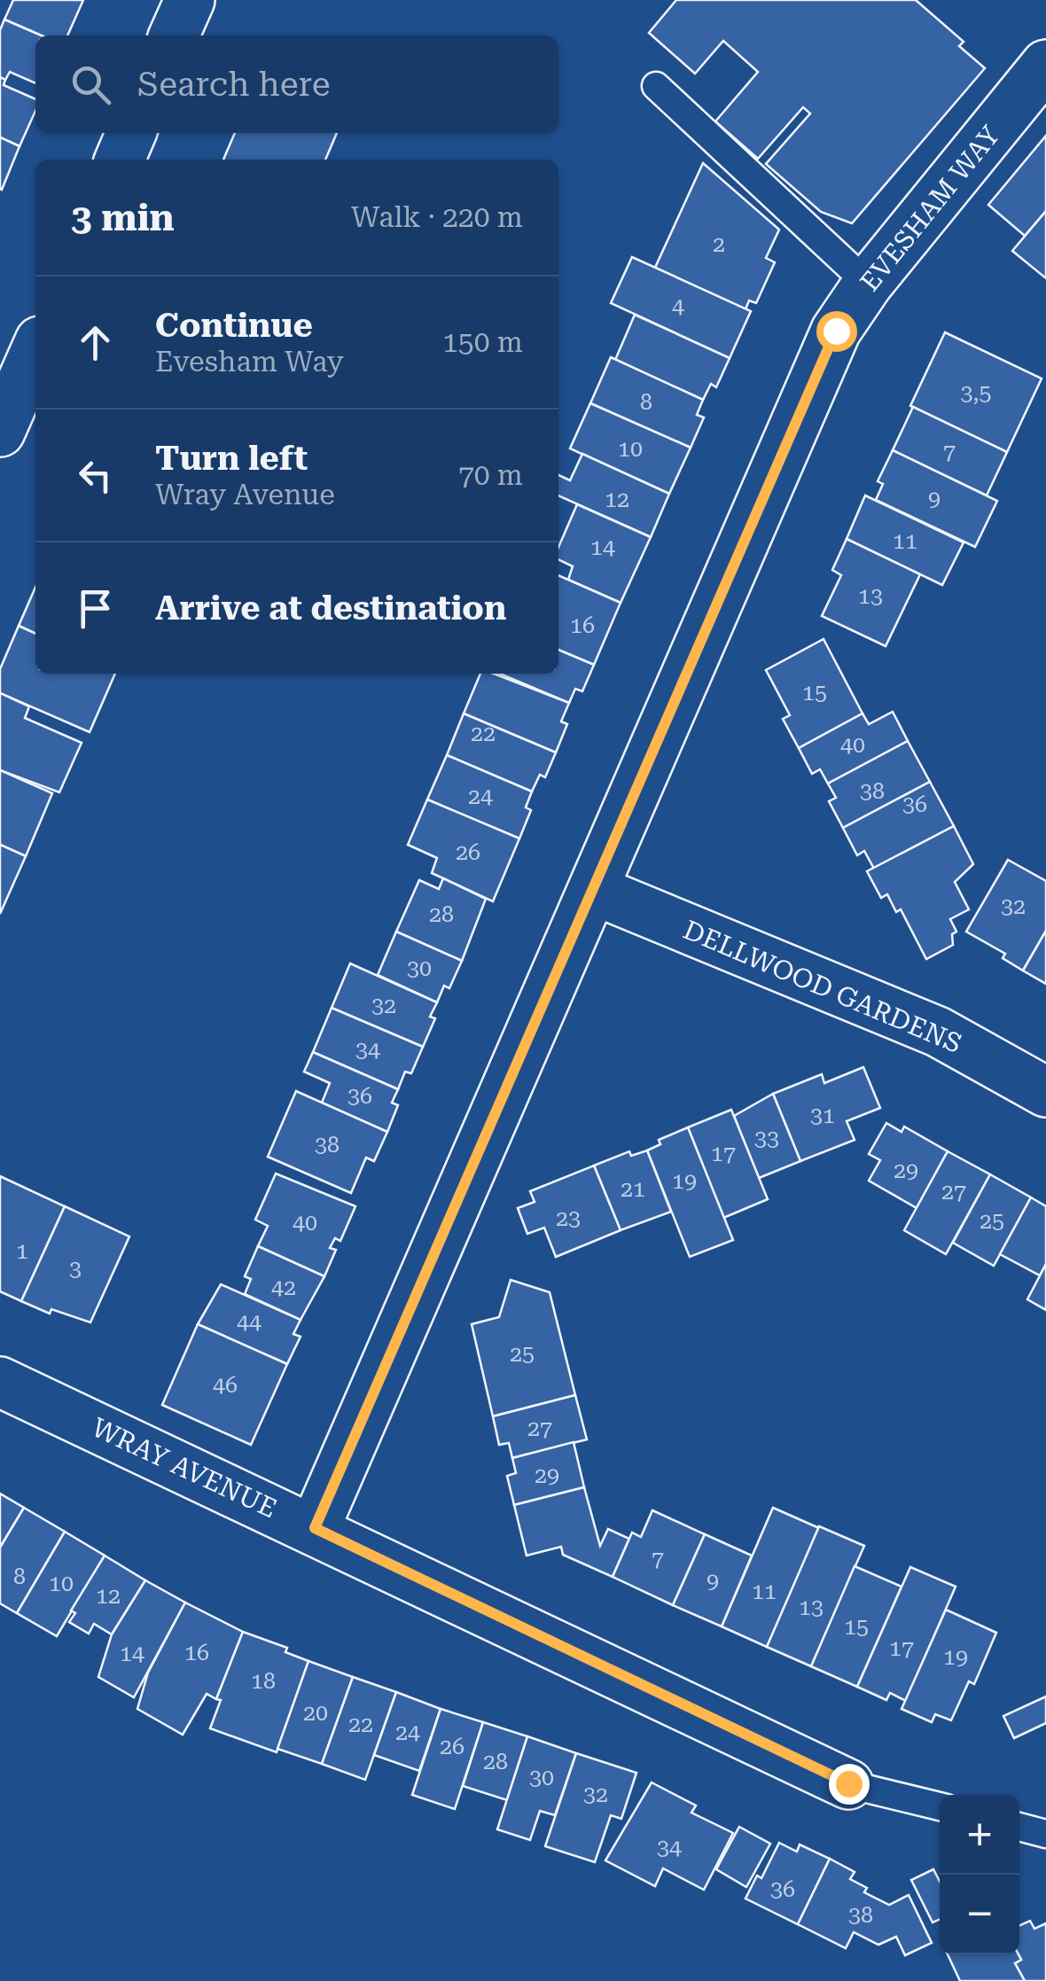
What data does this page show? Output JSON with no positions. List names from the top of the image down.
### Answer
{
  "streets": {
    "street": ["EVESHAM WAY", "DELLWOOD GARDENS", "WRAY AVENUE"]
  },
  "crossings": [
    ["EVESHAM WAY", "DELLWOOD GARDENS"],
    ["EVESHAM WAY", "WRAY AVENUE"]
  ],
  "house_numbers": [
    "2",
    "4",
    "3,5",
    "8",
    "10",
    "7",
    "9",
    "12",
    "11",
    "14",
    "13",
    "16",
    "15",
    "22",
    "40",
    "38",
    "24",
    "36",
    "26",
    "32",
    "28",
    "30",
    "32",
    "34",
    "36",
    "31",
    "33",
    "38",
    "17",
    "29",
    "19",
    "21",
    "27",
    "23",
    "25",
    "40",
    "1",
    "3",
    "42",
    "44",
    "25",
    "46",
    "27",
    "29",
    "7",
    "8",
    "9",
    "10",
    "11",
    "12",
    "13",
    "15",
    "17",
    "16",
    "14",
    "19",
    "18",
    "20",
    "22",
    "24",
    "26",
    "28",
    "30",
    "32",
    "34",
    "36",
    "38"
  ],
  "page": {
    "search": "Search here",
    "heading": ["3 min", "Walk · 220 m"],
    "list": [
      ["Continue", "Evesham Way", "150 m"],
      ["Turn left", "Wray Avenue", "70 m"],
      "Arrive at destination"
    ],
    "map_buttons": ["+", "−"]
  }
}
